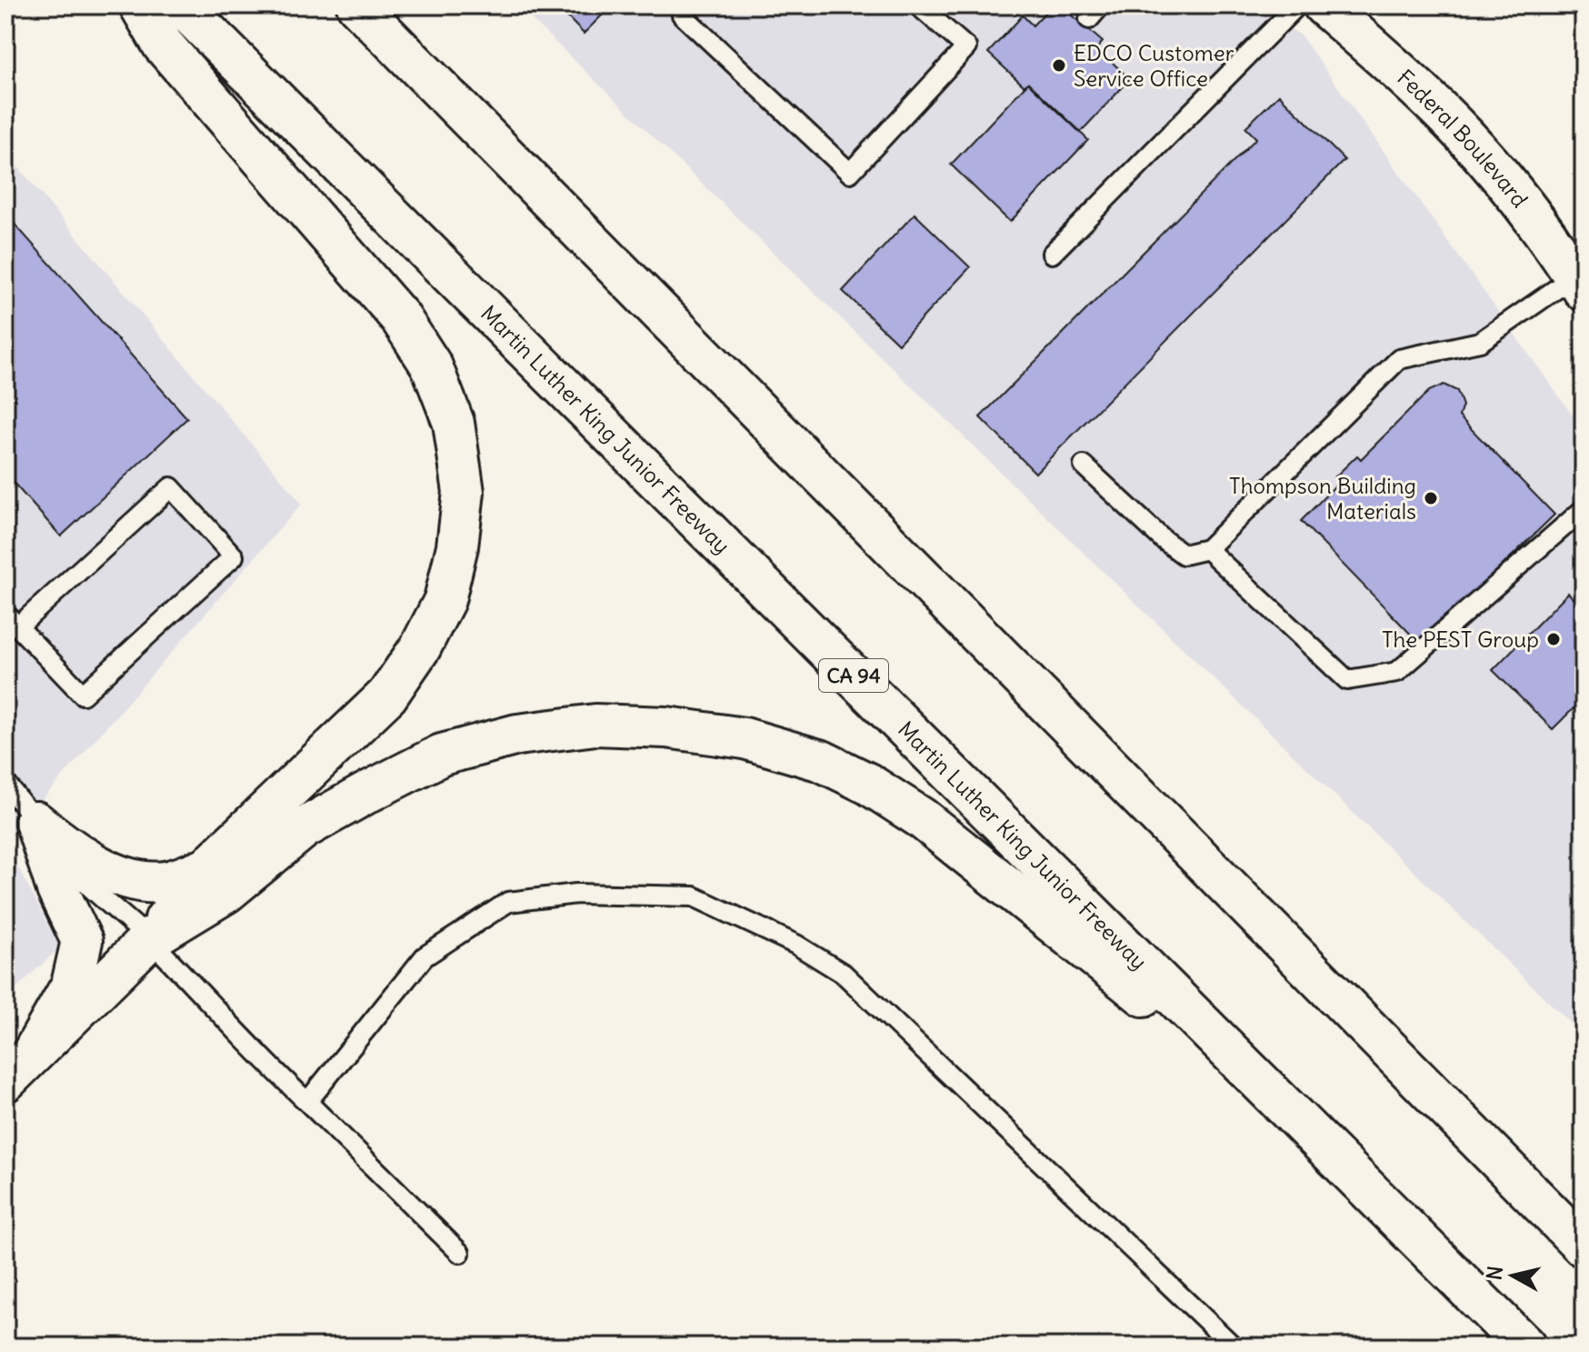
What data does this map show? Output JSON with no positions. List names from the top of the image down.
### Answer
{
  "streets": {
    "main road": ["Federal Boulevard", "Martin Luther King Junior Freeway", "CA 94"]
  },
  "places": ["EDCO Customer Service Office", "Thompson Building Materials", "The PEST Group"],
  "north": "left"
}
